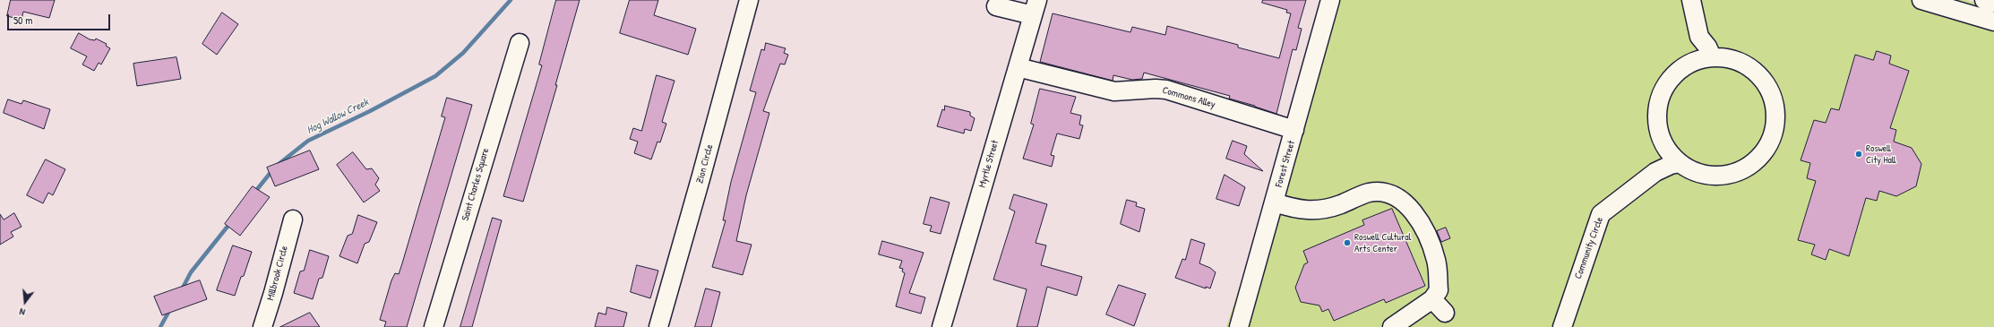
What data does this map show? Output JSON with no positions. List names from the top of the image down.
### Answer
{
  "streets": {
    "street": [
      "Commons Alley",
      "Zion Circle",
      "Myrtle Street",
      "Forest Street",
      "Saint Charles Square",
      "Community Circle",
      "Millbrook Circle"
    ]
  },
  "crossings": [
    ["Commons Alley", "Myrtle Street"],
    ["Commons Alley", "Forest Street"]
  ],
  "water": ["Hog Wallow Creek"],
  "places": ["Roswell City Hall", "Roswell Cultural Arts Center"],
  "scale_bar": "50 m",
  "north": "bottom"
}
